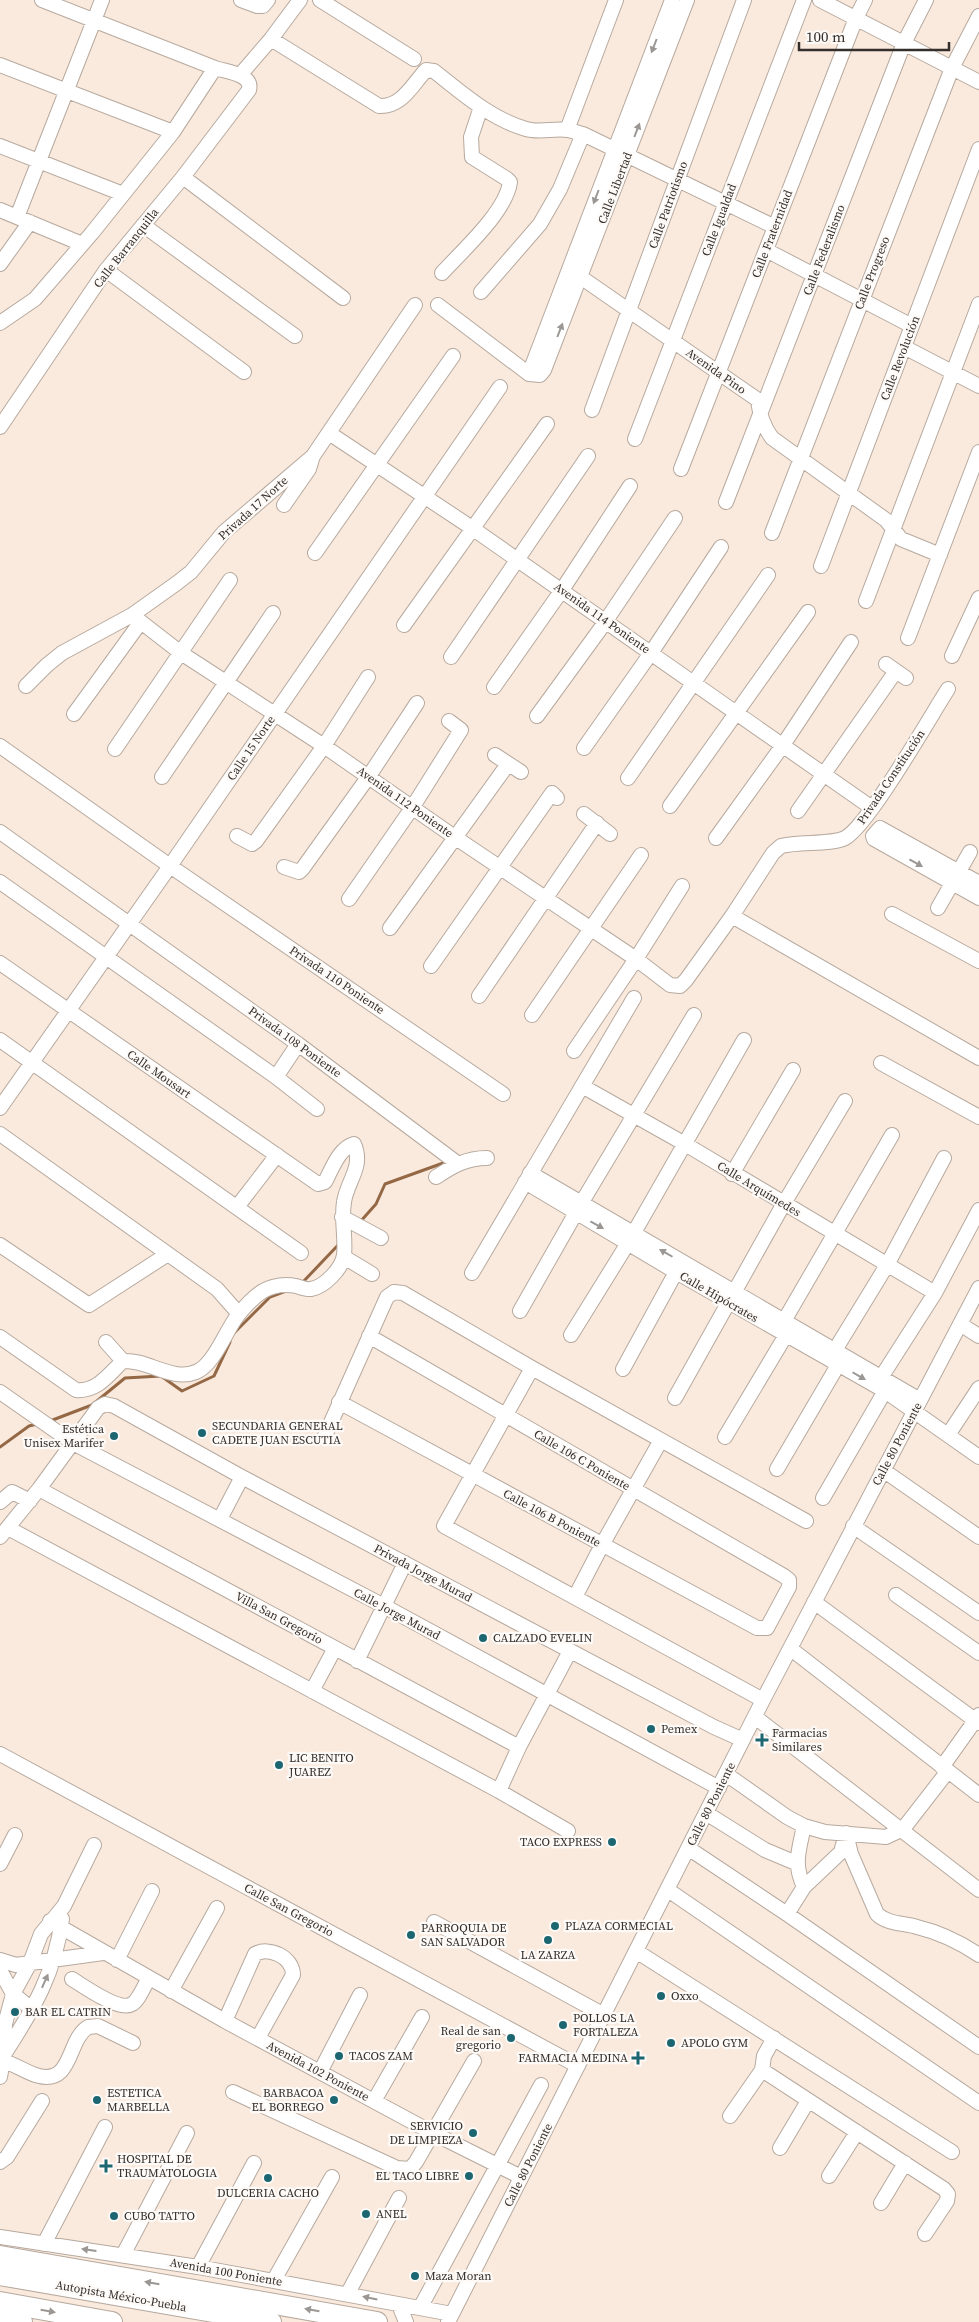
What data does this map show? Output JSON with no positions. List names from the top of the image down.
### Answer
{
  "streets": {
    "highway": ["Autopista México-Puebla"],
    "street": [
      "Calle Libertad",
      "Calle Patriotismo",
      "Calle Igualdad",
      "Calle Fraternidad",
      "Calle Barranquilla",
      "Calle Federalismo",
      "Calle Progreso",
      "Calle Revolución",
      "Avenida Pino",
      "Privada 17 Norte",
      "Avenida 114 Poniente",
      "Calle 15 Norte",
      "Privada Constitución",
      "Avenida 112 Poniente",
      "Privada 110 Poniente",
      "Privada 108 Poniente",
      "Calle Mousart",
      "Calle Arquímedes",
      "Calle Hipócrates",
      "Calle 80 Poniente",
      "Calle 106 C Poniente",
      "Calle 106 B Poniente",
      "Privada Jorge Murad",
      "Calle Jorge Murad",
      "Villa San Gregorio",
      "Calle San Gregorio",
      "Avenida 102 Poniente",
      "Avenida 100 Poniente"
    ]
  },
  "crossings": [
    ["Calle Libertad", "Avenida Pino"],
    ["Calle Patriotismo", "Avenida Pino"],
    ["Calle Igualdad", "Avenida Pino"],
    ["Calle Fraternidad", "Avenida Pino"],
    ["Calle Federalismo", "Avenida Pino"],
    ["Calle Progreso", "Avenida Pino"],
    ["Calle Revolución", "Avenida Pino"],
    ["Privada 17 Norte", "Avenida 114 Poniente"],
    ["Privada 17 Norte", "Avenida 112 Poniente"],
    ["Avenida 114 Poniente", "Calle 15 Norte"],
    ["Avenida 114 Poniente", "Privada Constitución"],
    ["Calle 15 Norte", "Avenida 112 Poniente"],
    ["Calle 15 Norte", "Privada 110 Poniente"],
    ["Calle 15 Norte", "Privada 108 Poniente"],
    ["Calle 15 Norte", "Calle Mousart"],
    ["Privada Constitución", "Avenida 112 Poniente"],
    ["Calle Hipócrates", "Calle 80 Poniente"],
    ["Calle 80 Poniente", "Privada Jorge Murad"],
    ["Calle 80 Poniente", "Calle Jorge Murad"],
    ["Calle 80 Poniente", "Calle San Gregorio"],
    ["Calle 80 Poniente", "Avenida 102 Poniente"],
    ["Calle 80 Poniente", "Avenida 100 Poniente"],
    ["Calle 106 C Poniente", "Calle 106 B Poniente"],
    ["Privada Jorge Murad", "Calle Jorge Murad"]
  ],
  "places": {
    "other": [
      "SECUNDARIA GENERAL CADETE JUAN ESCUTIA",
      "Estética Unisex Marifer",
      "CALZADO EVELIN",
      "Pemex",
      "LIC BENITO JUAREZ",
      "TACO EXPRESS",
      "PLAZA CORMECIAL",
      "PARROQUIA DE SAN SALVADOR",
      "LA ZARZA",
      "Oxxo",
      "BAR EL CATRIN",
      "POLLOS LA FORTALEZA",
      "Real de san gregorio",
      "APOLO GYM",
      "TACOS ZAM",
      "ESTETICA MARBELLA",
      "BARBACOA EL BORREGO",
      "SERVICIO DE LIMPIEZA",
      "EL TACO LIBRE",
      "DULCERIA CACHO",
      "ANEL",
      "CUBO TATTO",
      "Maza Moran"
    ],
    "health": ["Farmacias Similares", "FARMACIA MEDINA", "HOSPITAL DE TRAUMATOLOGIA"]
  },
  "scale_bar": "100 m"
}
